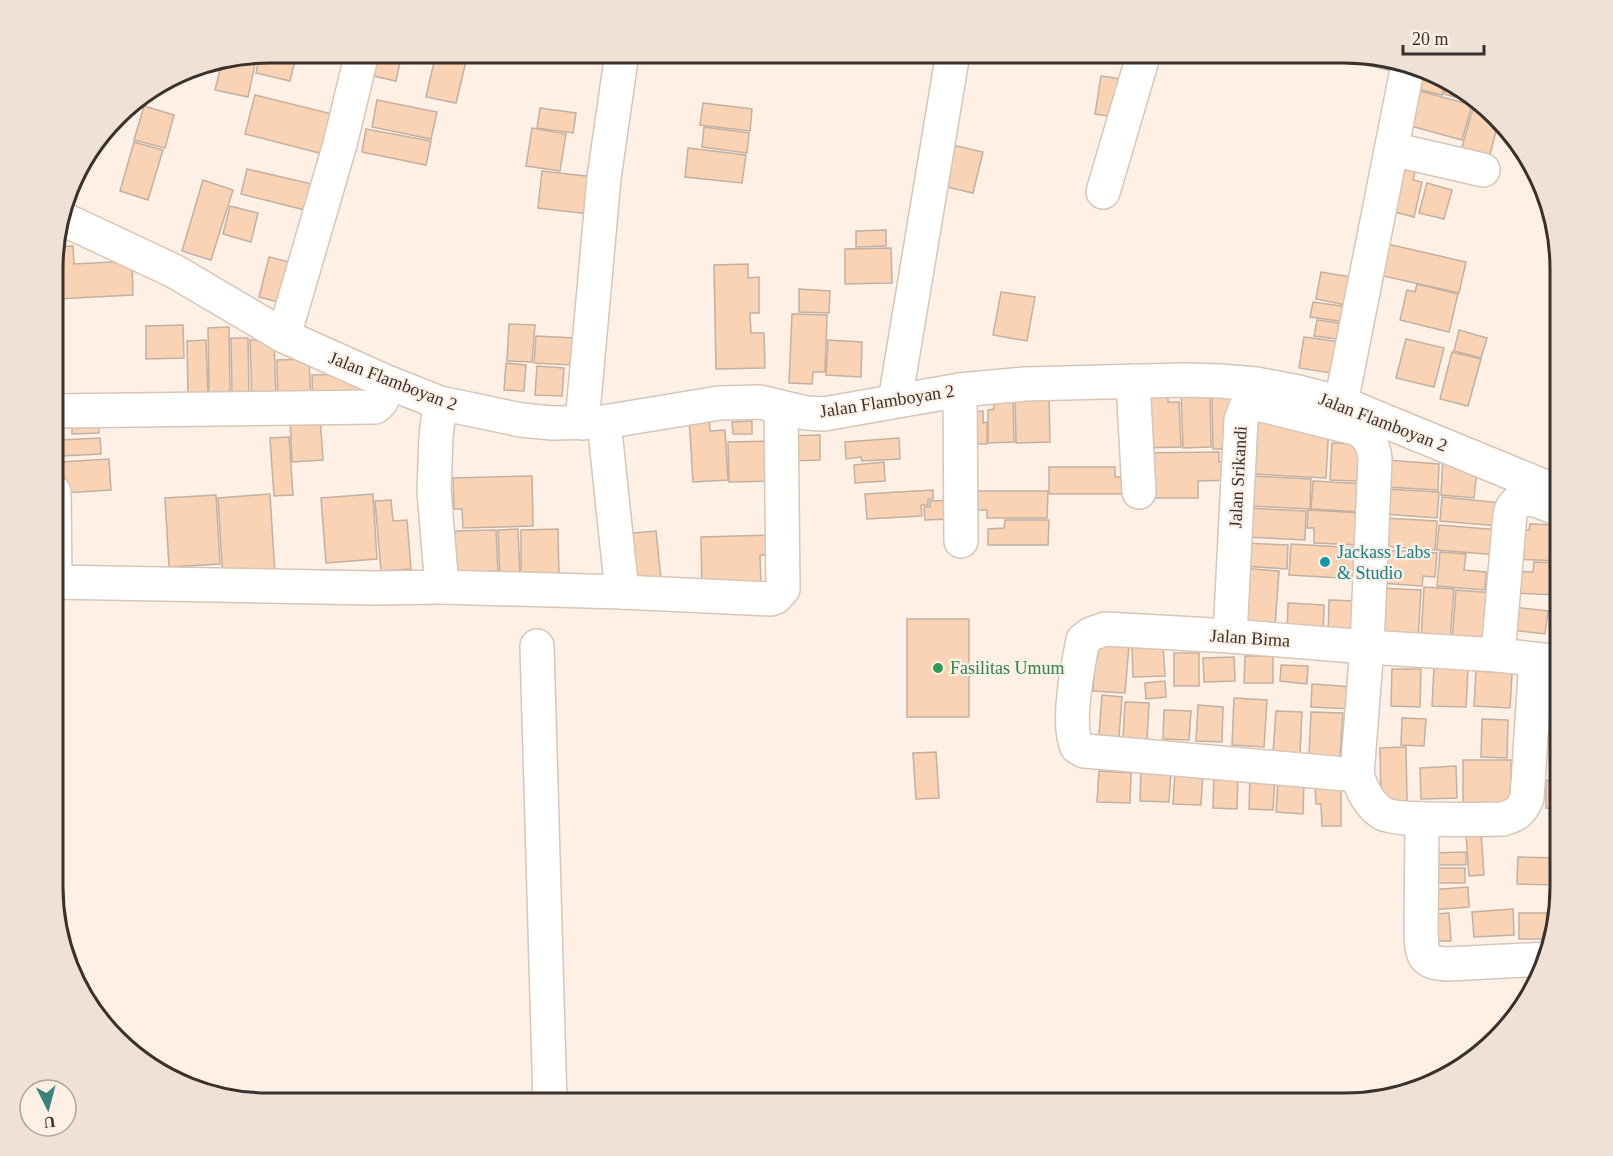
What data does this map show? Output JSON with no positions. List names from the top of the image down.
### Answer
{
  "streets": {
    "street": ["Jalan Flamboyan 2", "Jalan Srikandi", "Jalan Bima"]
  },
  "crossings": [
    ["Jalan Srikandi", "Jalan Bima"]
  ],
  "places": ["Jackass Labs & Studio", "Fasilitas Umum"],
  "scale_bar": "20 m",
  "north": "bottom"
}
